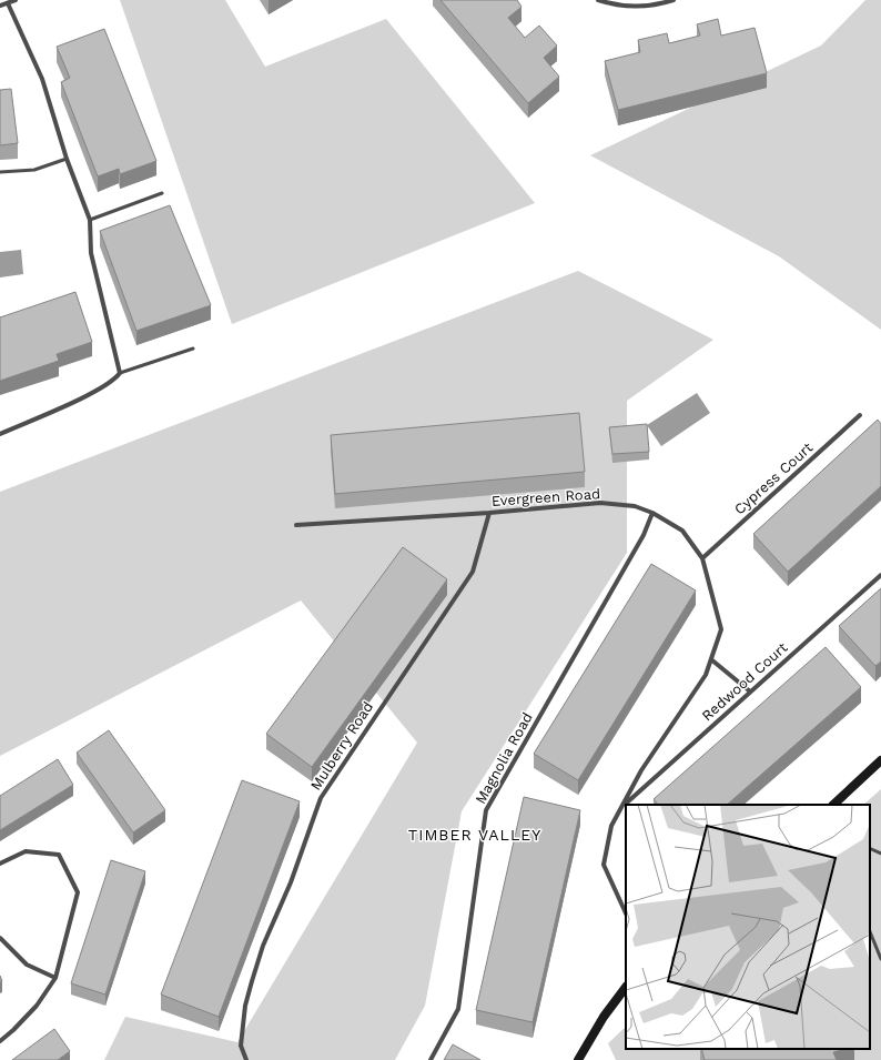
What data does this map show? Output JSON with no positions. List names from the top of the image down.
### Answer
{
  "streets": {
    "street": [
      "Cypress Court",
      "Evergreen Road",
      "Redwood Court",
      "Mulberry Road",
      "Magnolia Road"
    ]
  },
  "crossings": [
    ["Cypress Court", "Evergreen Road"],
    ["Evergreen Road", "Redwood Court"],
    ["Evergreen Road", "Mulberry Road"],
    ["Evergreen Road", "Magnolia Road"]
  ],
  "districts": ["TIMBER VALLEY"]
}
